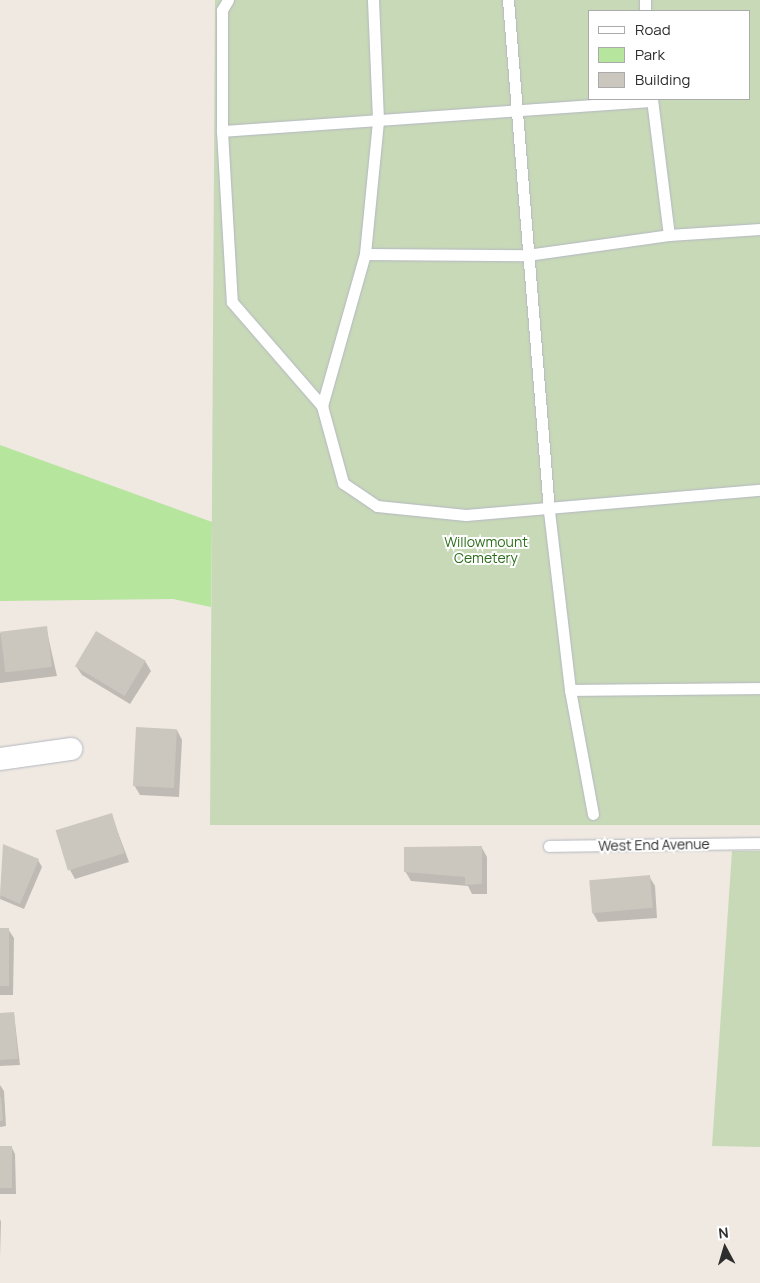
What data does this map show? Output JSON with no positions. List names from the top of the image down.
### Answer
{
  "streets": {
    "lane": ["West End Avenue"]
  },
  "parks": ["Willowmount Cemetery"],
  "legend": ["Road", "Park", "Building"],
  "north": "top"
}
